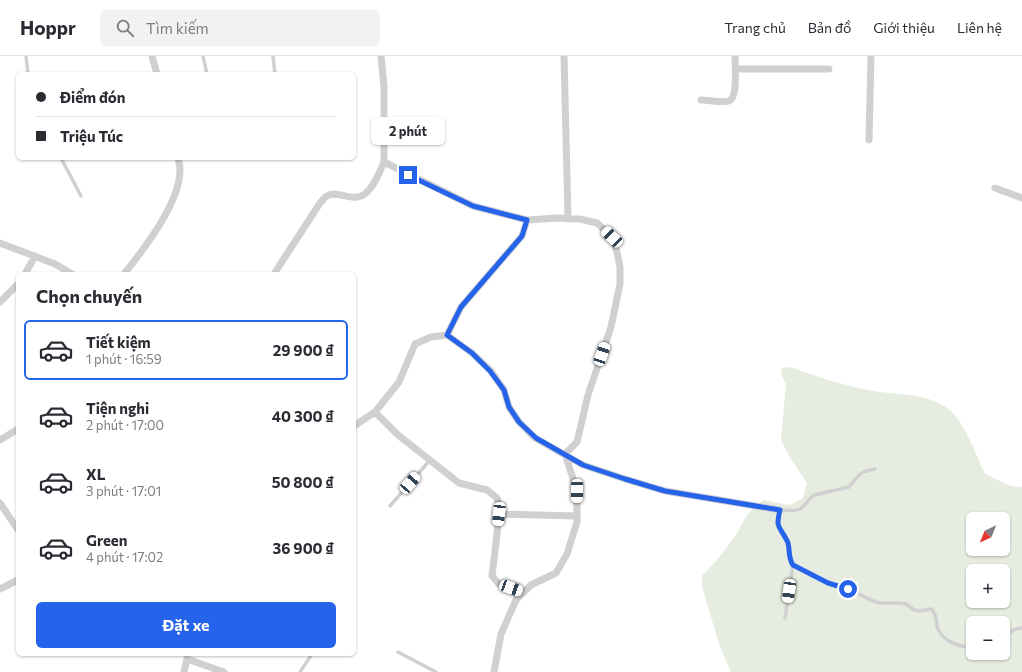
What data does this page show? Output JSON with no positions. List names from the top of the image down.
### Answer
{
  "north": "bottom left",
  "page": {
    "header": "Hoppr",
    "search": "Tìm kiếm",
    "nav": [
      "Trang chủ",
      "Bản đồ",
      "Giới thiệu",
      "Liên hệ"
    ],
    "banner": ["Điểm đón", "Triệu Túc"],
    "bubble": "2 phút",
    "heading": "Chọn chuyến",
    "list": [
      {
        "name": "Tiết kiệm",
        "note": "1 phút · 16:59",
        "value": "29 900 ₫"
      },
      {
        "name": "Tiện nghi",
        "note": "2 phút · 17:00",
        "value": "40 300 ₫"
      },
      {
        "name": "XL",
        "note": "3 phút · 17:01",
        "value": "50 800 ₫"
      },
      {
        "name": "Green",
        "note": "4 phút · 17:02",
        "value": "36 900 ₫"
      }
    ],
    "map_buttons": ["+", "−"],
    "buttons": "Đặt xe"
  }
}
